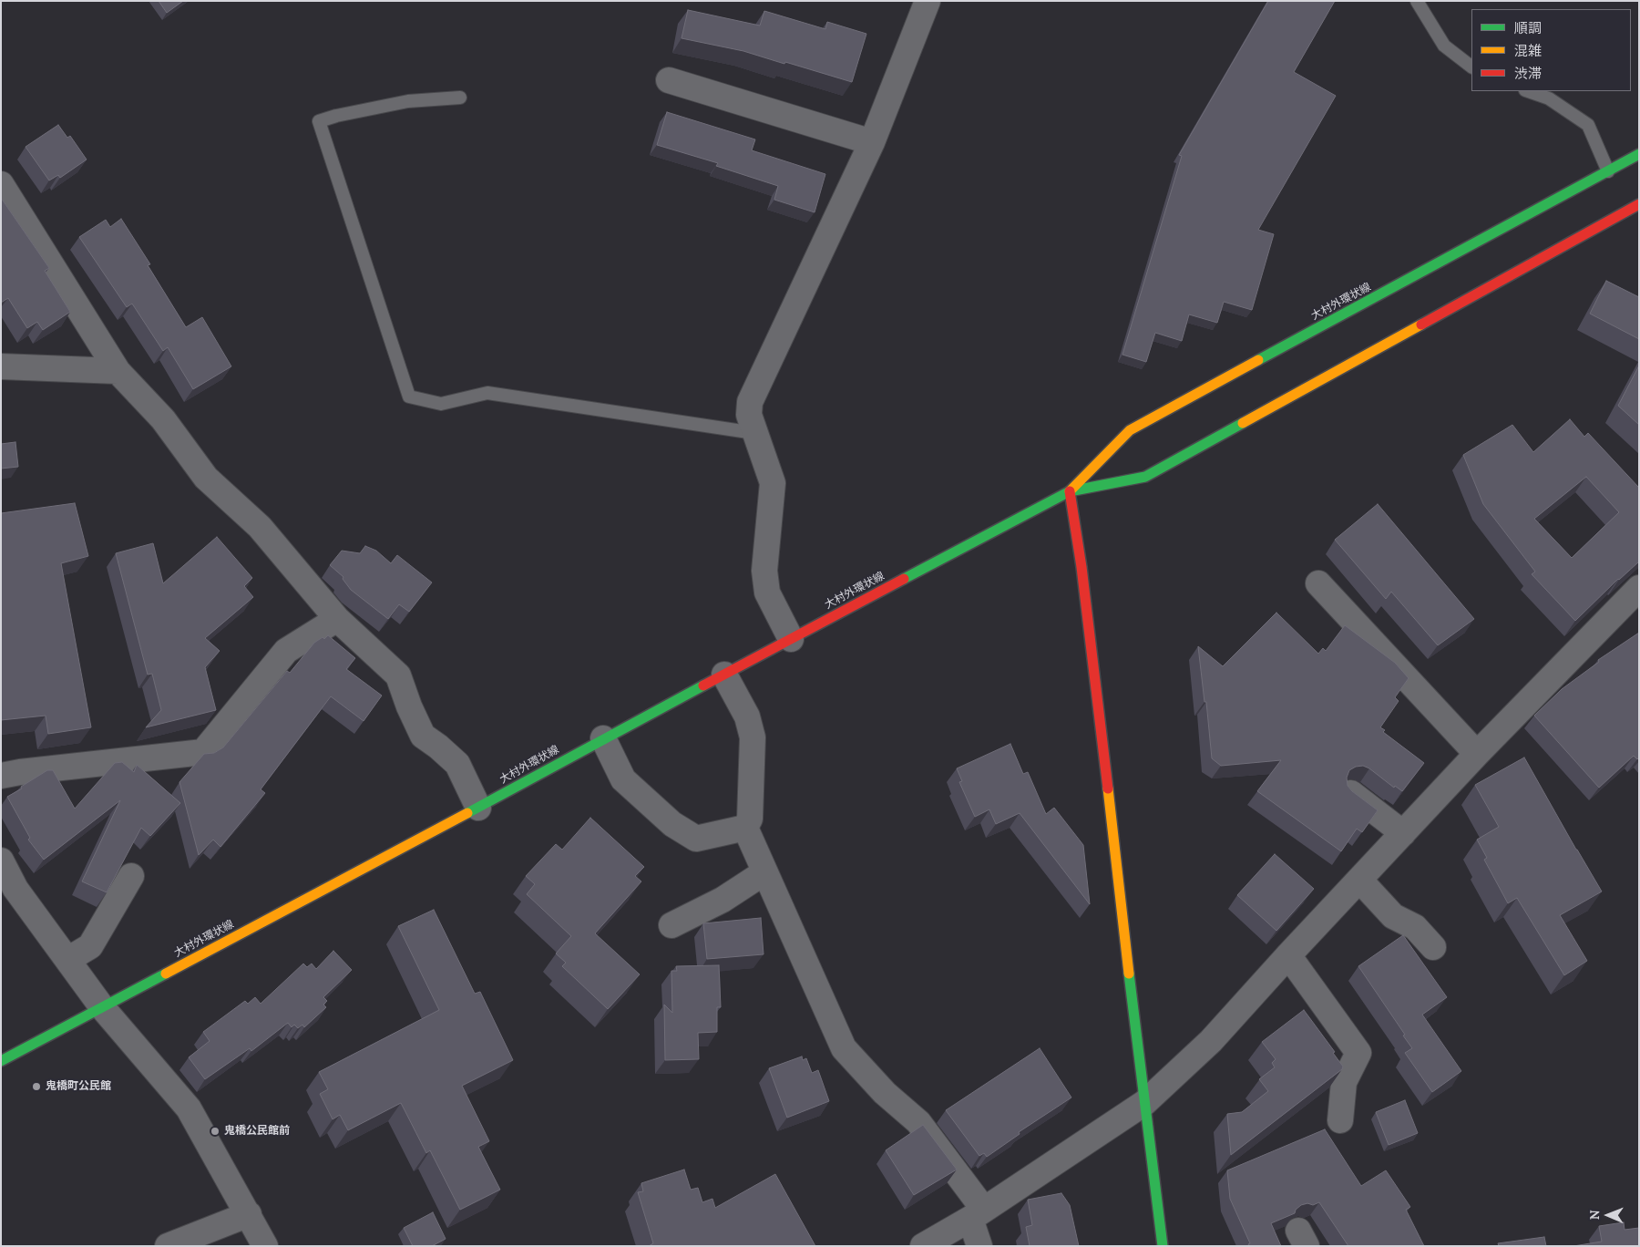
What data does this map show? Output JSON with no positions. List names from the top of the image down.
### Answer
{
  "streets": {
    "main road": ["大村外環状線"]
  },
  "places": ["鬼橋町公民館", "鬼橋公民館前"],
  "legend": ["順調", "混雑", "渋滞"],
  "north": "left"
}
